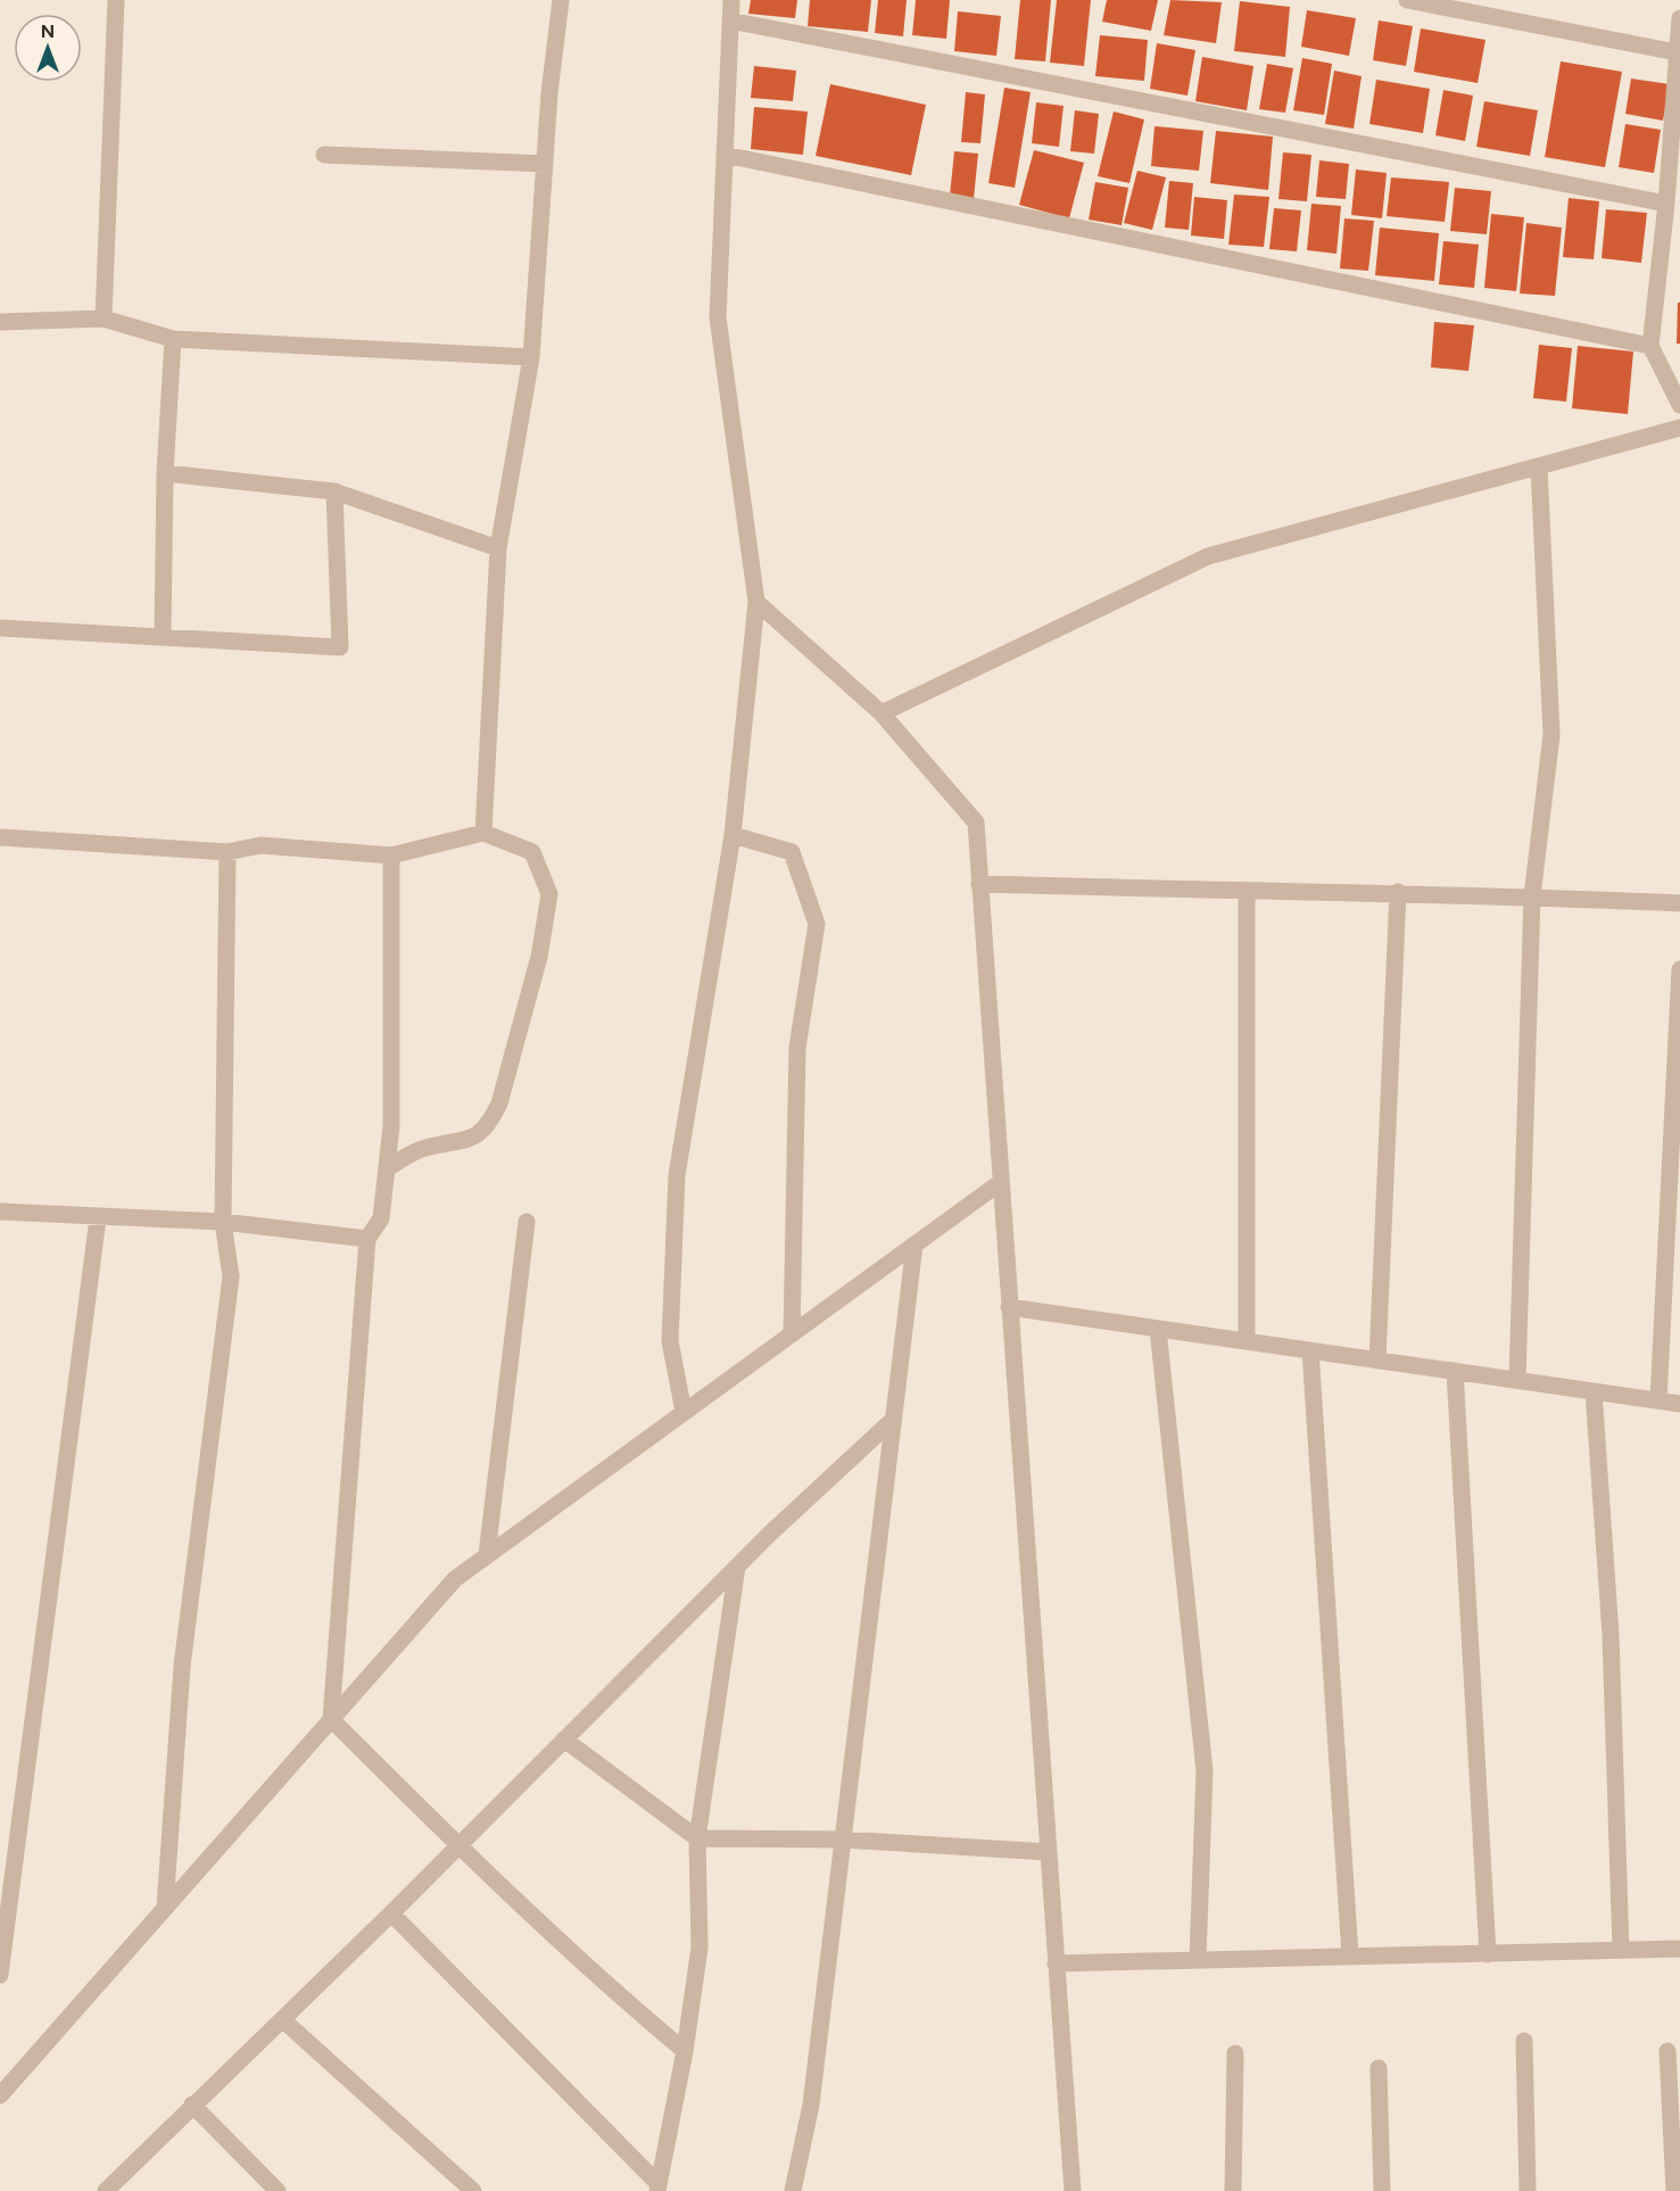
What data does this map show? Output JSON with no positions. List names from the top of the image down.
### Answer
{
  "north": "top"
}
